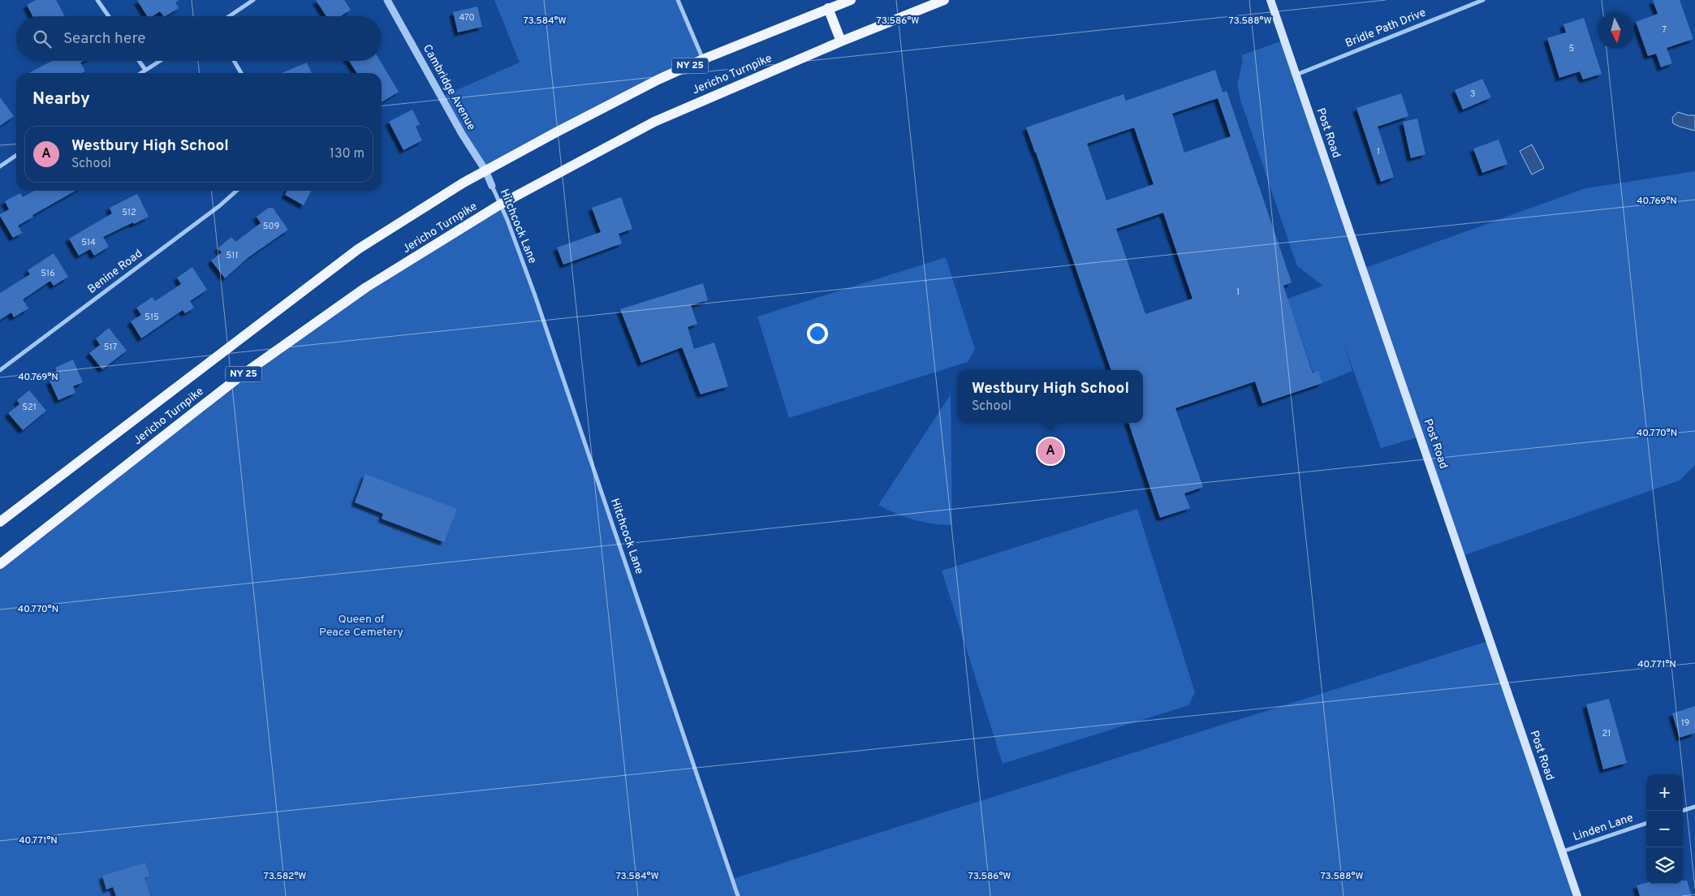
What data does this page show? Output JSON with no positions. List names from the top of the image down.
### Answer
{
  "streets": {
    "main road": ["NY 25", "Jericho Turnpike", "Post Road"],
    "street": [
      "Bridle Path Drive",
      "Cambridge Avenue",
      "Hitchcock Lane",
      "Benine Road",
      "Linden Lane"
    ]
  },
  "crossings": [
    ["Bridle Path Drive", "Post Road"],
    ["Jericho Turnpike", "Cambridge Avenue"],
    ["Jericho Turnpike", "Hitchcock Lane"],
    ["Cambridge Avenue", "Hitchcock Lane"],
    ["Post Road", "Linden Lane"]
  ],
  "parks": ["Queen of Peace Cemetery"],
  "house_numbers": [
    "470",
    "7",
    "5",
    "3",
    "1",
    "512",
    "509",
    "514",
    "511",
    "516",
    "1",
    "515",
    "517",
    "521",
    "19",
    "21"
  ],
  "north": "bottom",
  "page": {
    "search": "Search here",
    "heading": "Nearby",
    "list": [
      {
        "mark": "A",
        "name": "Westbury High School",
        "note": "School",
        "value": "130 m"
      }
    ],
    "popup": ["Westbury High School", "School"],
    "pins": "A",
    "map_buttons": ["+", "−"]
  },
  "coordinates": [
    "73.584°W",
    "73.586°W",
    "73.588°W",
    "40.769°N",
    "40.770°N",
    "40.771°N",
    "73.582°W"
  ]
}
